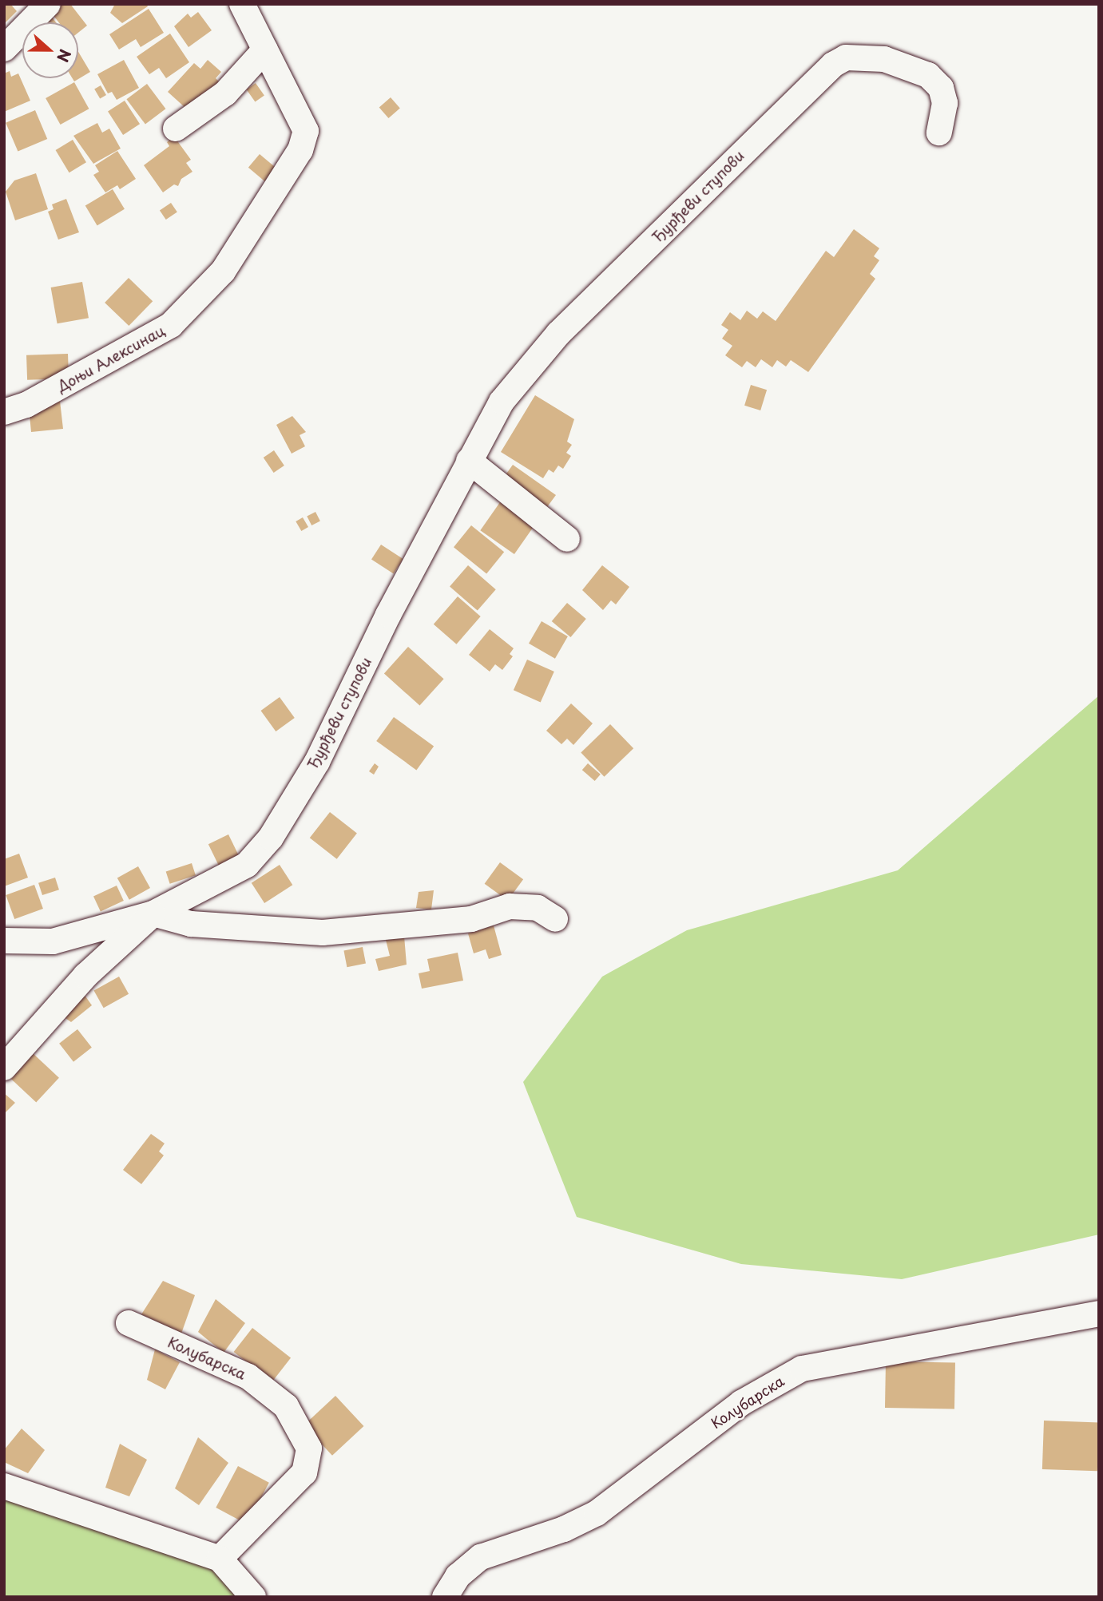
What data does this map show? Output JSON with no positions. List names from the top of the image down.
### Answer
{
  "streets": {
    "street": ["Ђурђеви ступови", "Доњи Алексинац", "Колубарска"]
  },
  "north": "right"
}
